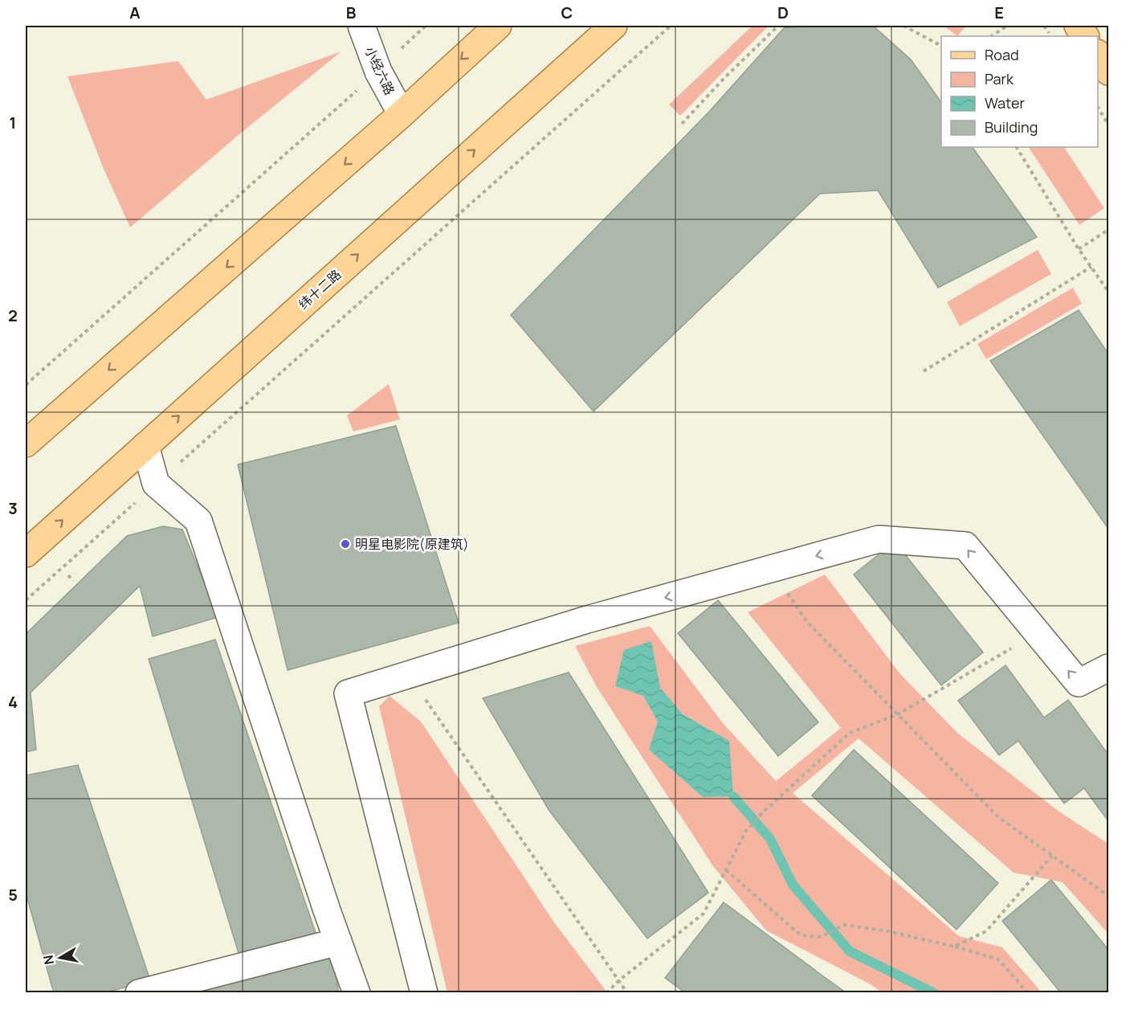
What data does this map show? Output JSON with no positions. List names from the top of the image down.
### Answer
{
  "streets": {
    "main road": ["纬十二路"],
    "street": ["小经六路"]
  },
  "places": ["明星电影院(原建筑)"],
  "legend": [
    "Road",
    "Park",
    "Water",
    "Building"
  ],
  "north": "left",
  "grid": {
    "columns": [
      "A",
      "B",
      "C",
      "D",
      "E"
    ],
    "rows": [
      "1",
      "2",
      "3",
      "4",
      "5"
    ]
  }
}
